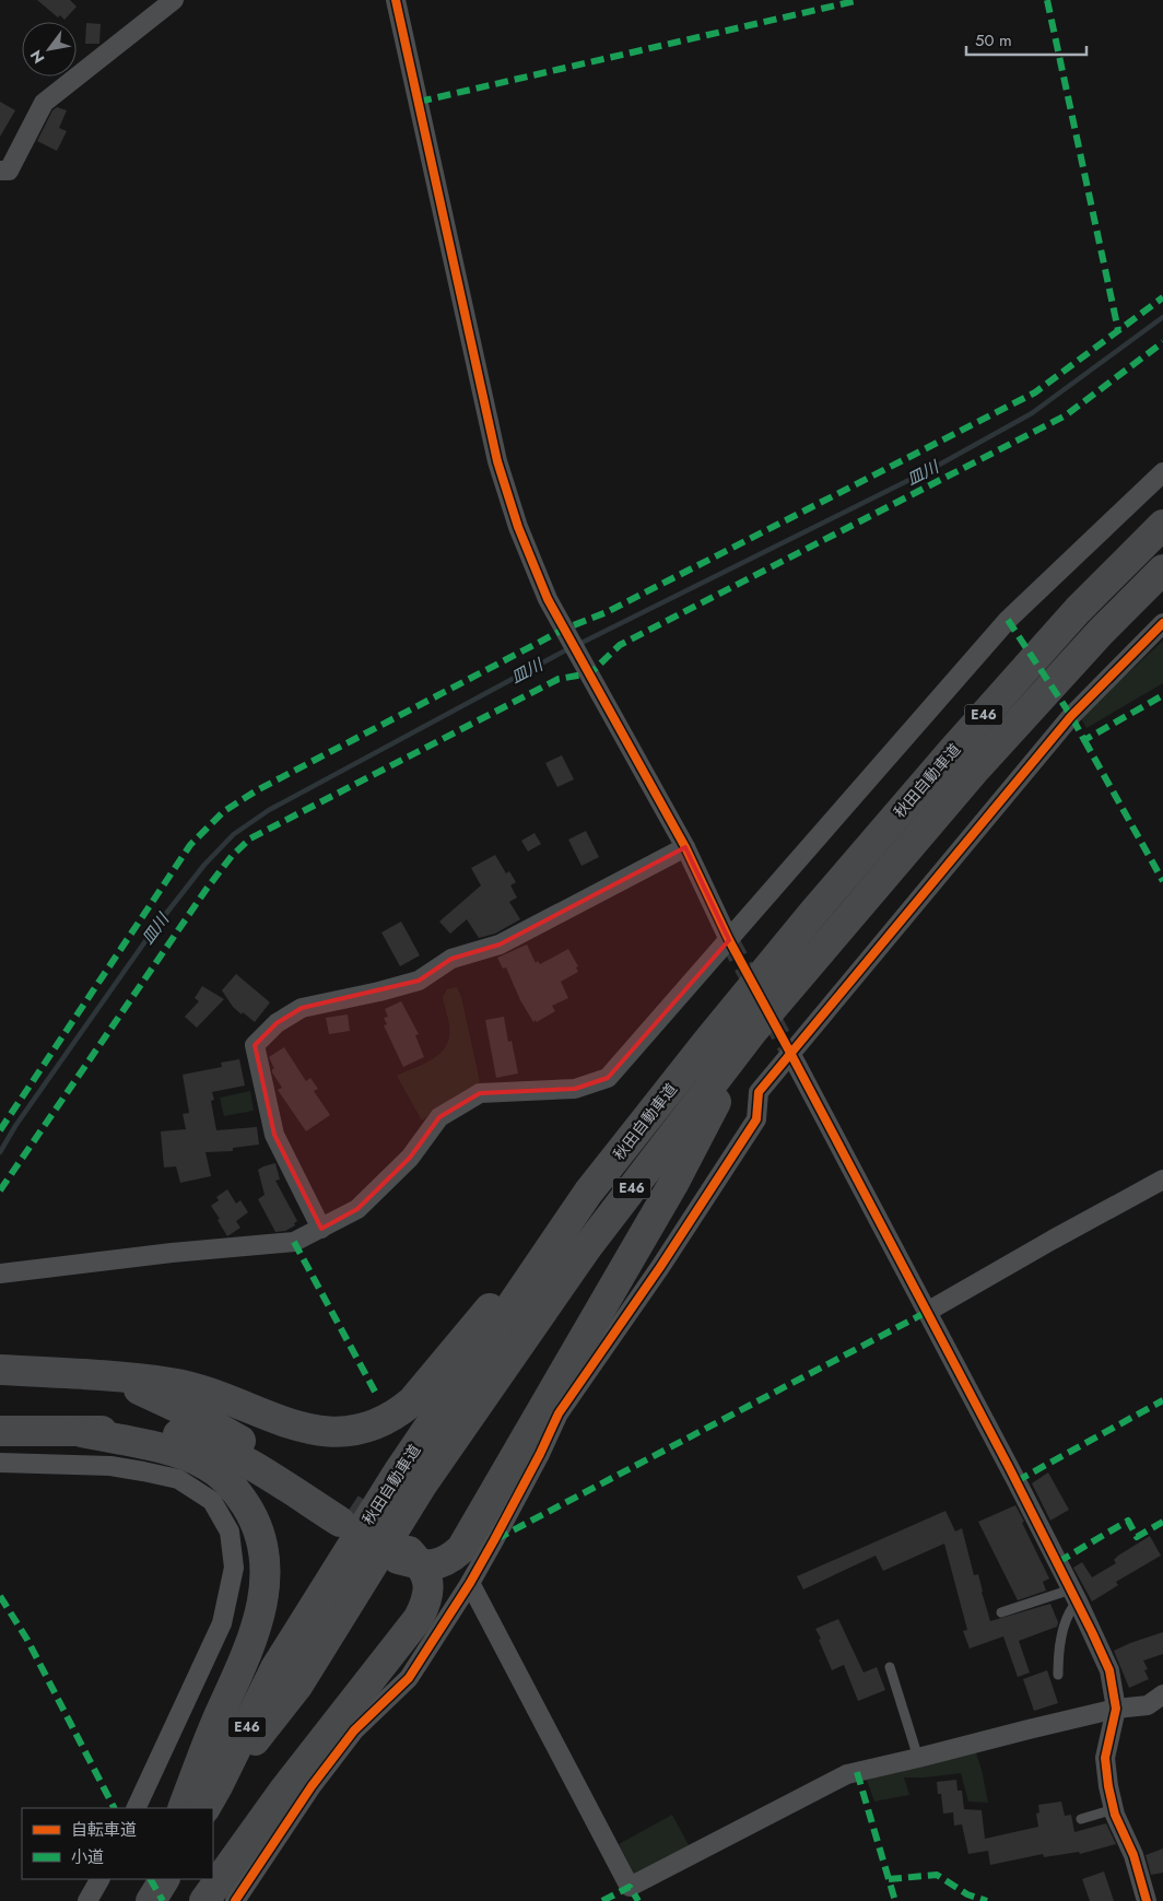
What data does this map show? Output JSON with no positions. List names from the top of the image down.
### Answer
{
  "streets": {
    "highway": ["E46", "秋田自動車道"]
  },
  "water": ["皿川"],
  "legend": ["自転車道", "小道"],
  "scale_bar": "50 m",
  "north": "bottom left"
}
